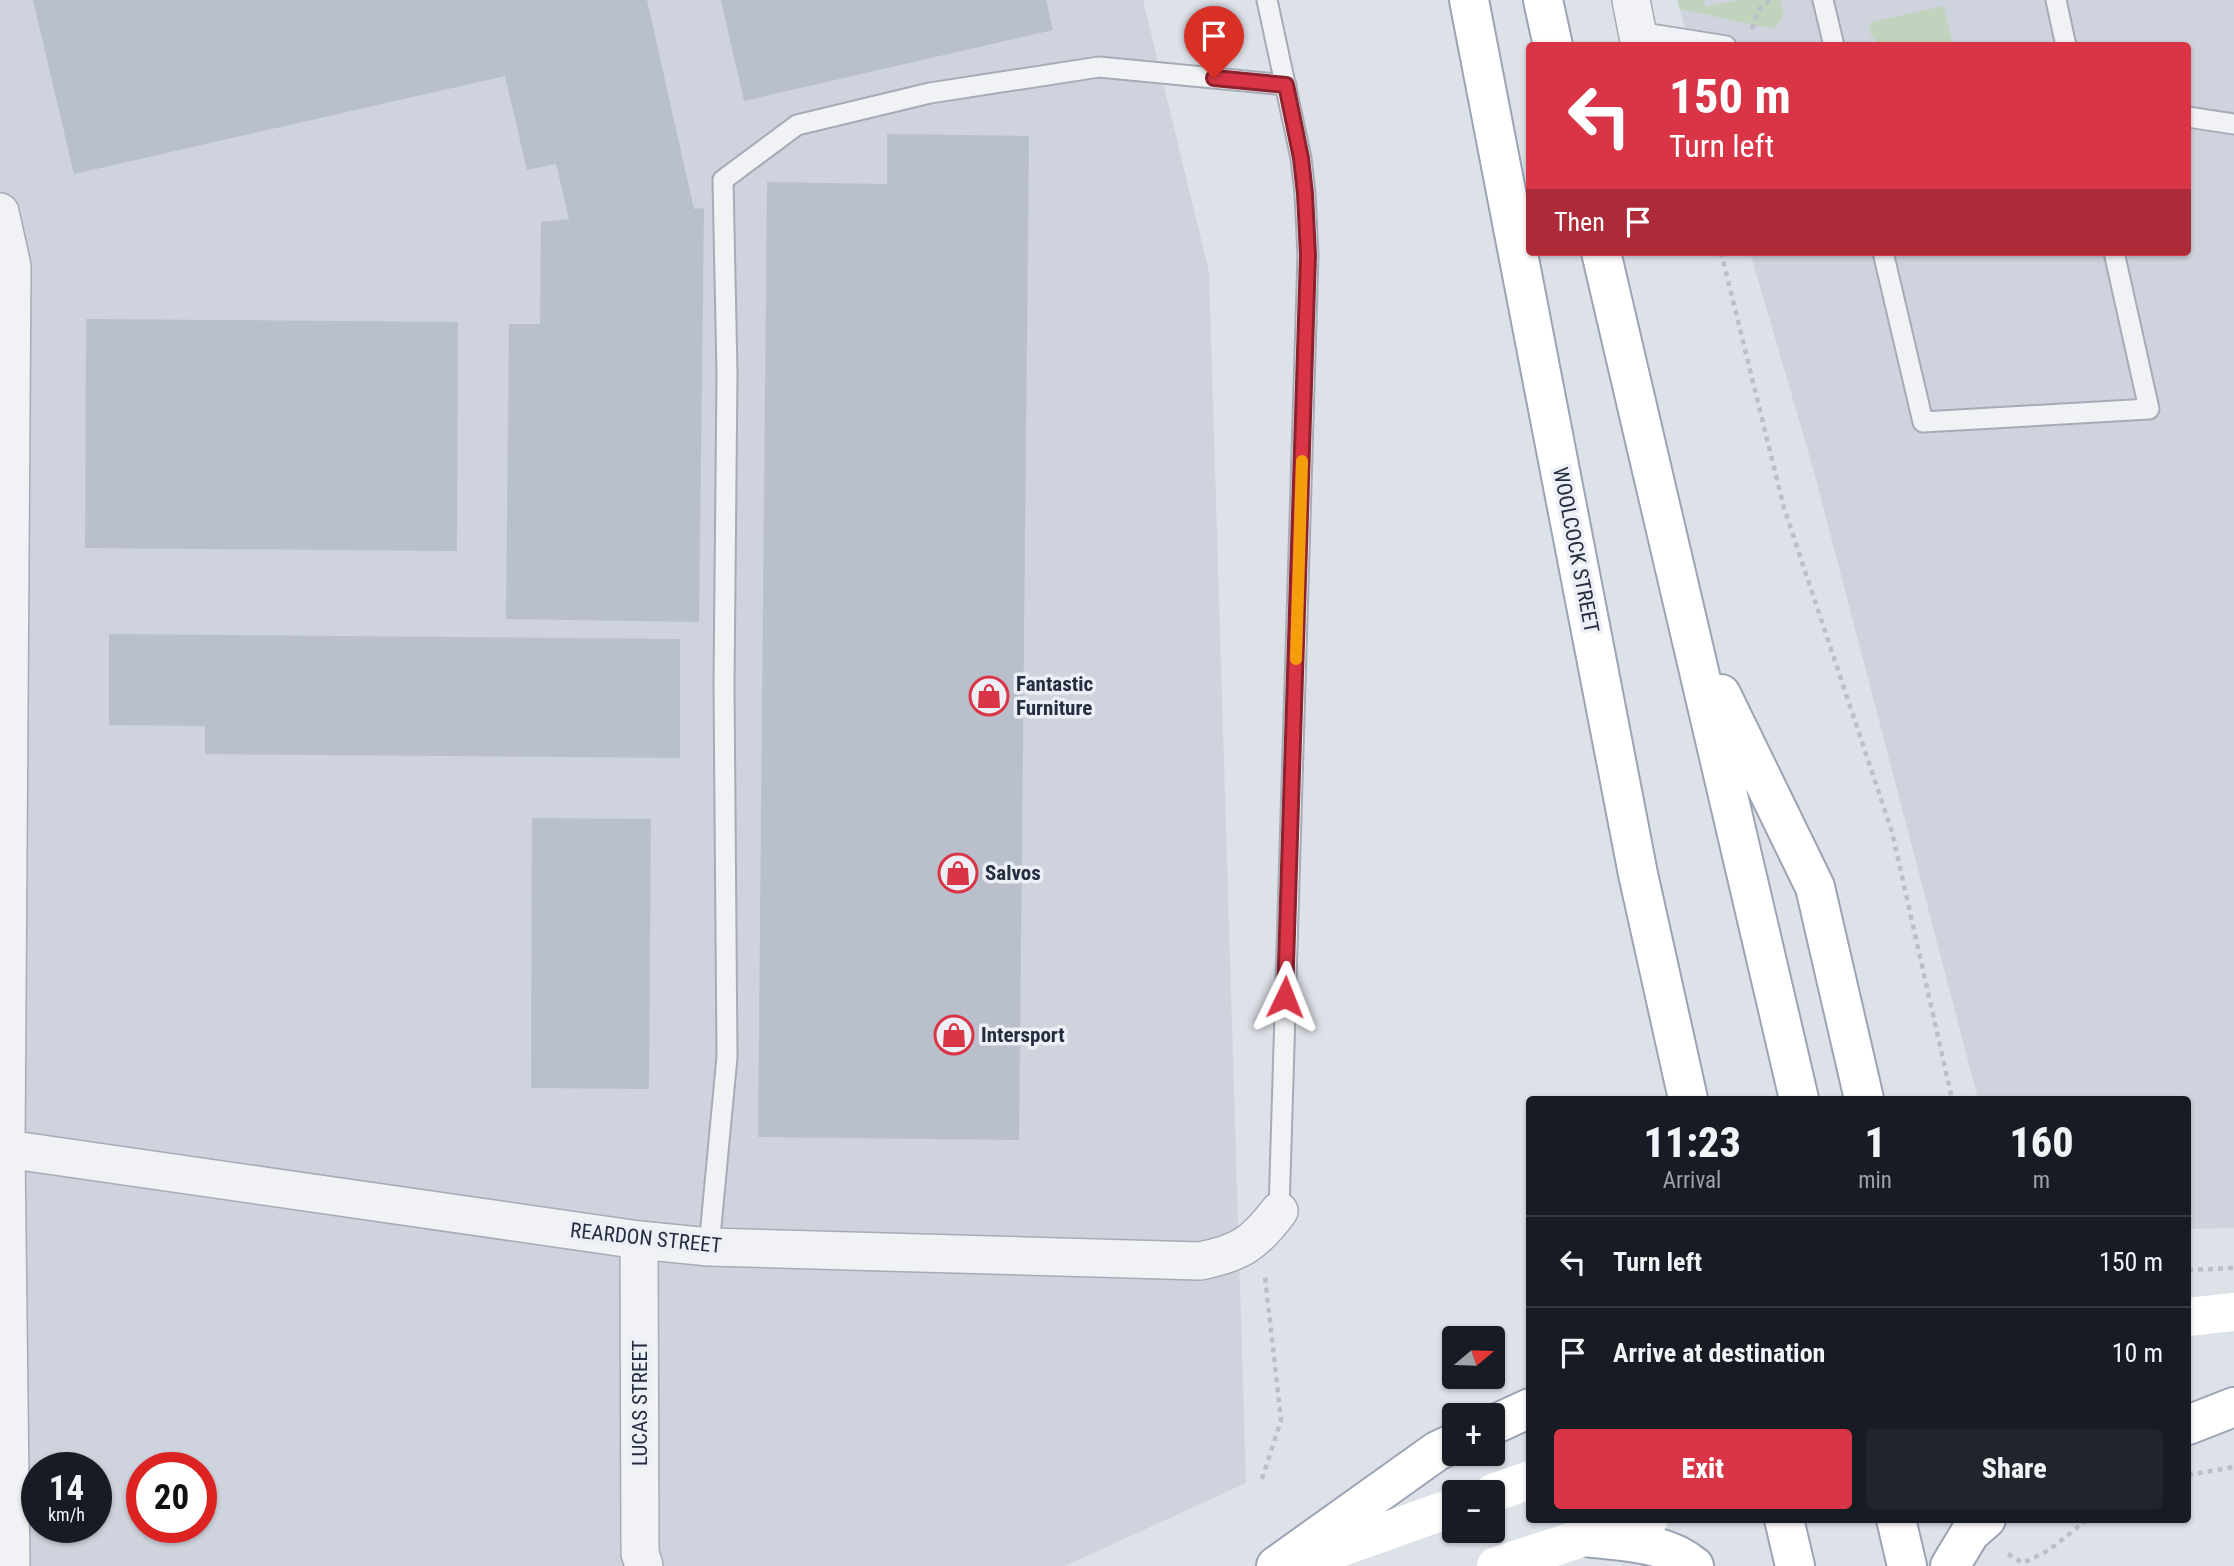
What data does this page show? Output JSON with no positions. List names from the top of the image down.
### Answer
{
  "streets": {
    "main road": ["WOOLCOCK STREET"],
    "street": ["REARDON STREET", "LUCAS STREET"]
  },
  "crossings": [
    ["REARDON STREET", "LUCAS STREET"]
  ],
  "places": {
    "shop": ["Fantastic Furniture", "Salvos", "Intersport"]
  },
  "north": "right",
  "page": {
    "turn": ["150 m", "Turn left"],
    "then": "Then",
    "eta": [
      "11:23",
      "Arrival",
      "1",
      "min",
      "160",
      "m"
    ],
    "list": [
      {
        "name": "Turn left",
        "value": "150 m"
      },
      {
        "name": "Arrive at destination",
        "value": "10 m"
      }
    ],
    "map_buttons": ["+", "−"],
    "buttons": ["Exit", "Share"],
    "speed": "14 km/h",
    "limit": "20"
  }
}
